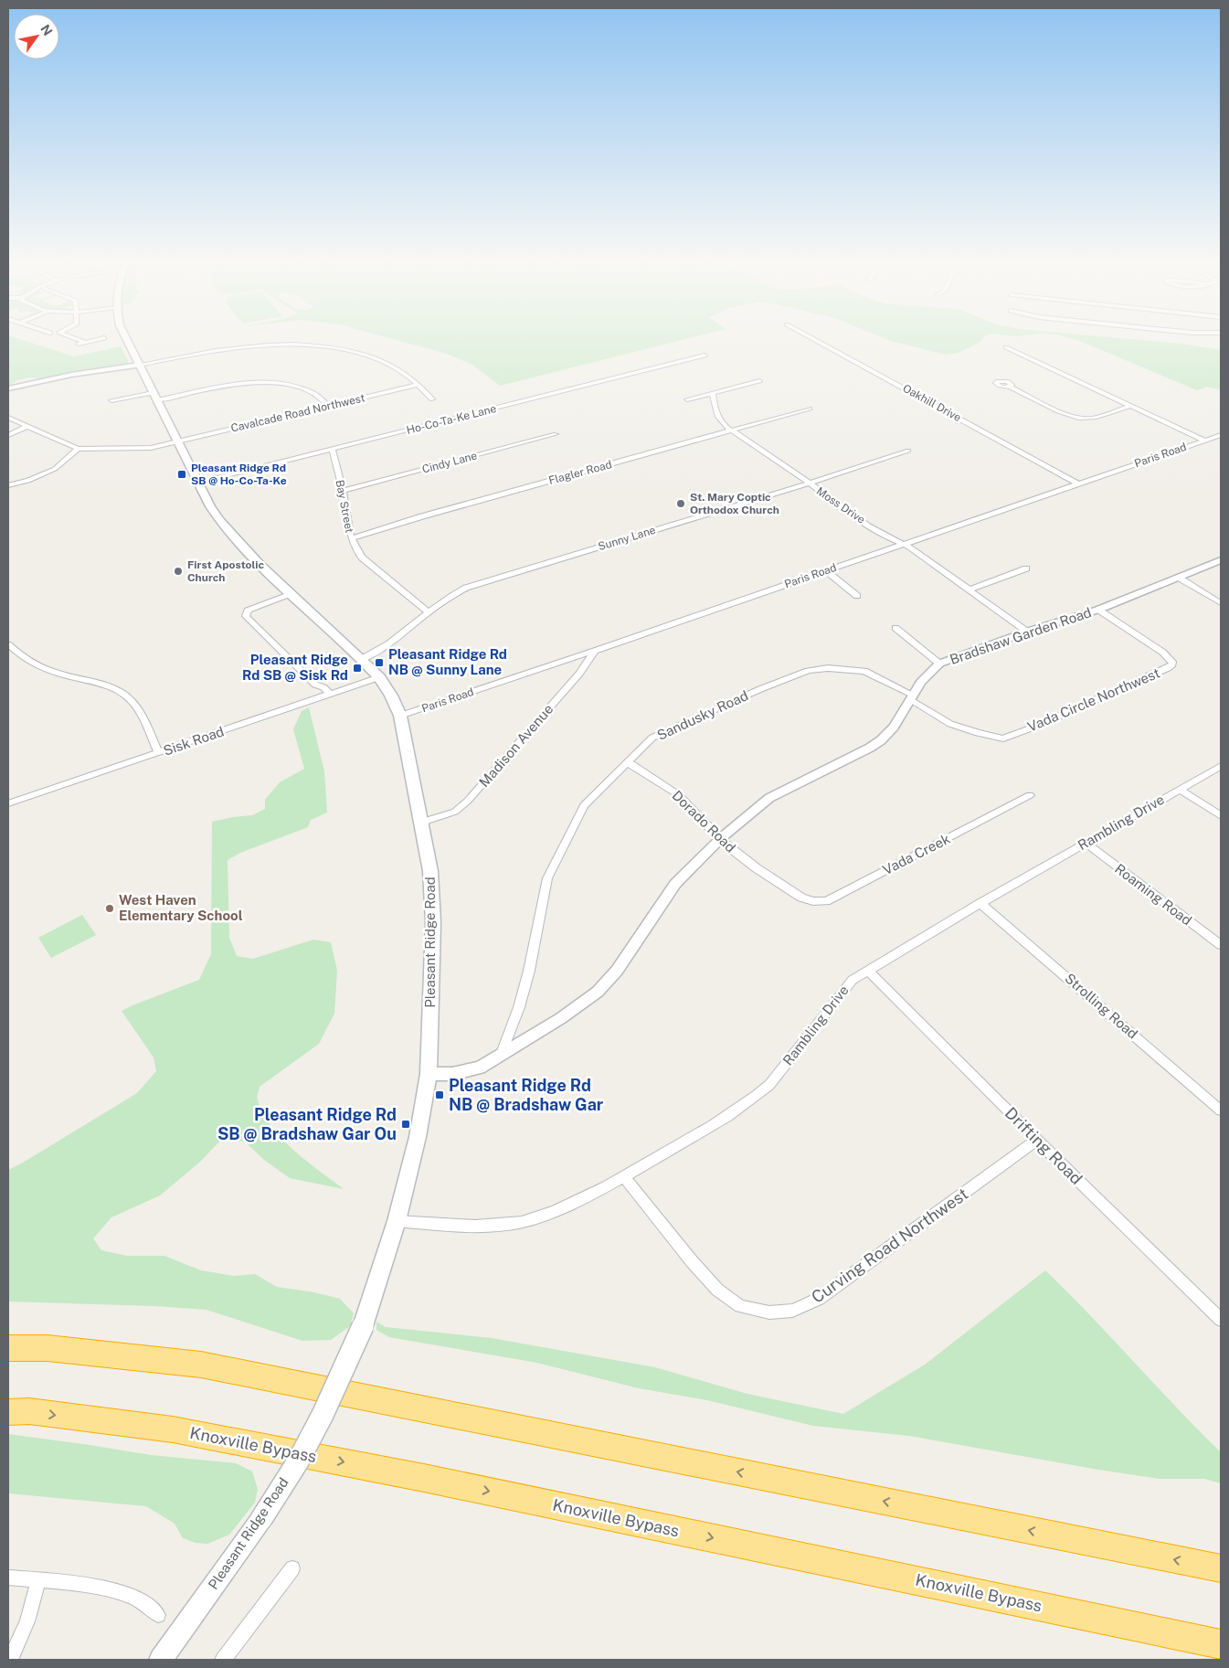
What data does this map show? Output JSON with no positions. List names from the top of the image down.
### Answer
{
  "streets": {
    "highway": ["Knoxville Bypass"],
    "main road": ["Pleasant Ridge Road"],
    "street": [
      "Oakhill Drive",
      "Cavalcade Road Northwest",
      "Ho-Co-Ta-Ke Lane",
      "Paris Road",
      "Cindy Lane",
      "Flagler Road",
      "Moss Drive",
      "Bay Street",
      "Sunny Lane",
      "Bradshaw Garden Road",
      "Vada Circle Northwest",
      "Sandusky Road",
      "Sisk Road",
      "Madison Avenue",
      "Dorado Road",
      "Rambling Drive",
      "Vada Creek",
      "Roaming Road",
      "Strolling Road",
      "Drifting Road",
      "Curving Road Northwest"
    ]
  },
  "crossings": [
    ["Oakhill Drive", "Paris Road"],
    ["Cavalcade Road Northwest", "Pleasant Ridge Road"],
    ["Ho-Co-Ta-Ke Lane", "Bay Street"],
    ["Ho-Co-Ta-Ke Lane", "Pleasant Ridge Road"],
    ["Paris Road", "Moss Drive"],
    ["Paris Road", "Madison Avenue"],
    ["Paris Road", "Pleasant Ridge Road"],
    ["Cindy Lane", "Bay Street"],
    ["Flagler Road", "Moss Drive"],
    ["Flagler Road", "Bay Street"],
    ["Moss Drive", "Sunny Lane"],
    ["Moss Drive", "Bradshaw Garden Road"],
    ["Bay Street", "Sunny Lane"],
    ["Sunny Lane", "Pleasant Ridge Road"],
    ["Bradshaw Garden Road", "Vada Circle Northwest"],
    ["Bradshaw Garden Road", "Sandusky Road"],
    ["Bradshaw Garden Road", "Dorado Road"],
    ["Bradshaw Garden Road", "Pleasant Ridge Road"],
    ["Vada Circle Northwest", "Sandusky Road"],
    ["Sandusky Road", "Dorado Road"],
    ["Sisk Road", "Pleasant Ridge Road"],
    ["Madison Avenue", "Pleasant Ridge Road"],
    ["Dorado Road", "Vada Creek"],
    ["Rambling Drive", "Roaming Road"],
    ["Rambling Drive", "Pleasant Ridge Road"],
    ["Rambling Drive", "Strolling Road"],
    ["Rambling Drive", "Drifting Road"],
    ["Rambling Drive", "Curving Road Northwest"],
    ["Drifting Road", "Curving Road Northwest"]
  ],
  "places": {
    "transit": [
      "Pleasant Ridge Rd SB @ Ho-Co-Ta-Ke",
      "Pleasant Ridge Rd NB @ Sunny Lane",
      "Pleasant Ridge Rd SB @ Sisk Rd",
      "Pleasant Ridge Rd NB @ Bradshaw Gar",
      "Pleasant Ridge Rd SB @ Bradshaw Gar Ou"
    ],
    "other": ["St. Mary Coptic Orthodox Church", "First Apostolic Church", "West Haven Elementary School"]
  },
  "north": "top right"
}
